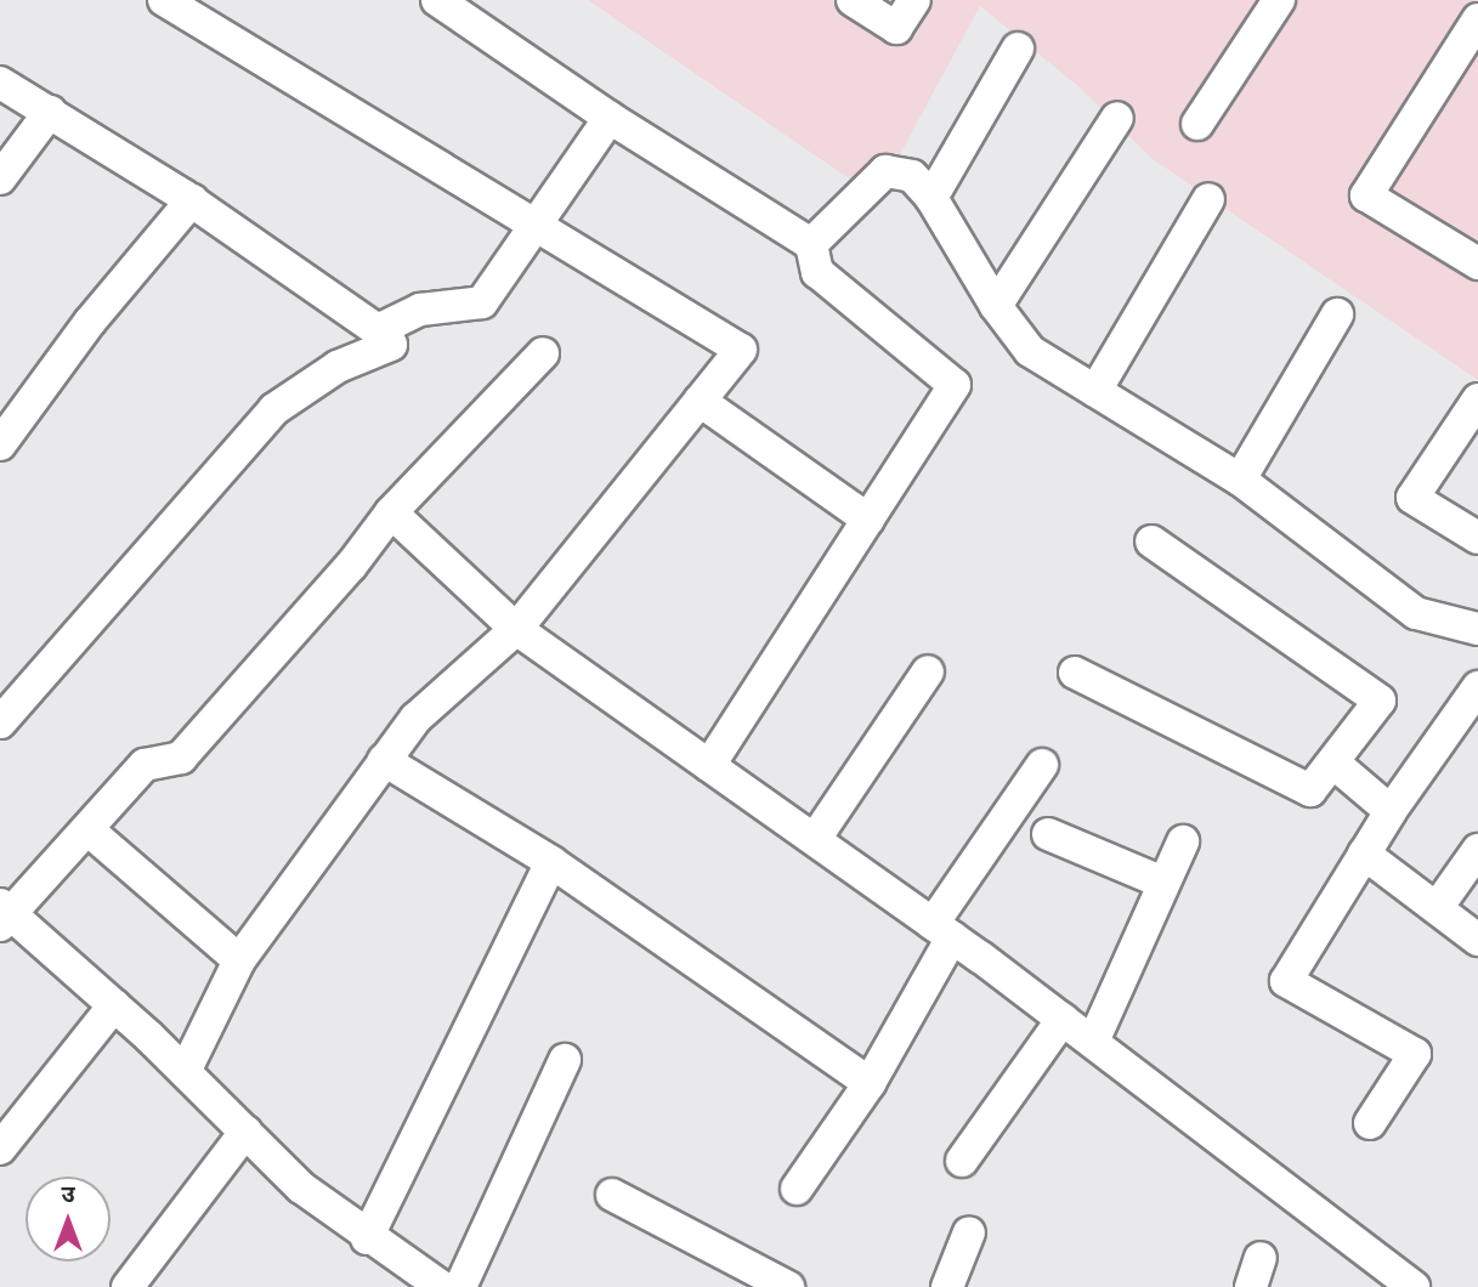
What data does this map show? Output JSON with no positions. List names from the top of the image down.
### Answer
{
  "north": "top"
}
